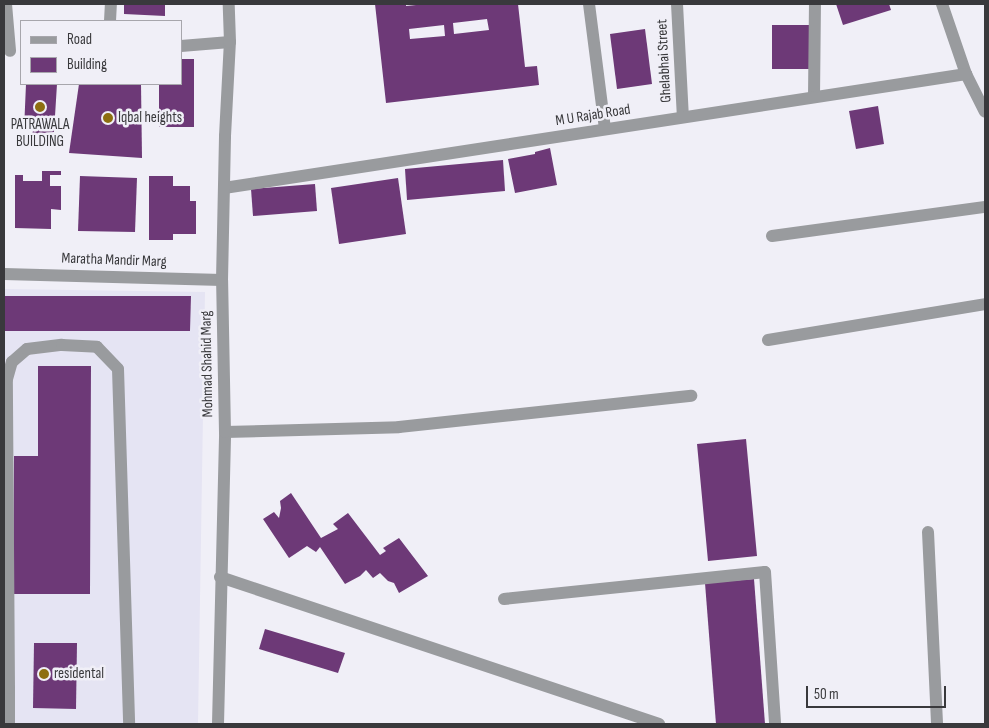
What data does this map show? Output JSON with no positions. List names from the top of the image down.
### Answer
{
  "streets": {
    "street": [
      "Ghelabhai Street",
      "M U Rajab Road",
      "Maratha Mandir Marg",
      "Mohmad Shahid Marg"
    ]
  },
  "crossings": [
    ["Ghelabhai Street", "M U Rajab Road"],
    ["M U Rajab Road", "Mohmad Shahid Marg"],
    ["Maratha Mandir Marg", "Mohmad Shahid Marg"]
  ],
  "places": ["PATRAWALA BUILDING", "Iqbal heights", "residental"],
  "legend": ["Road", "Building"],
  "scale_bar": "50 m"
}
